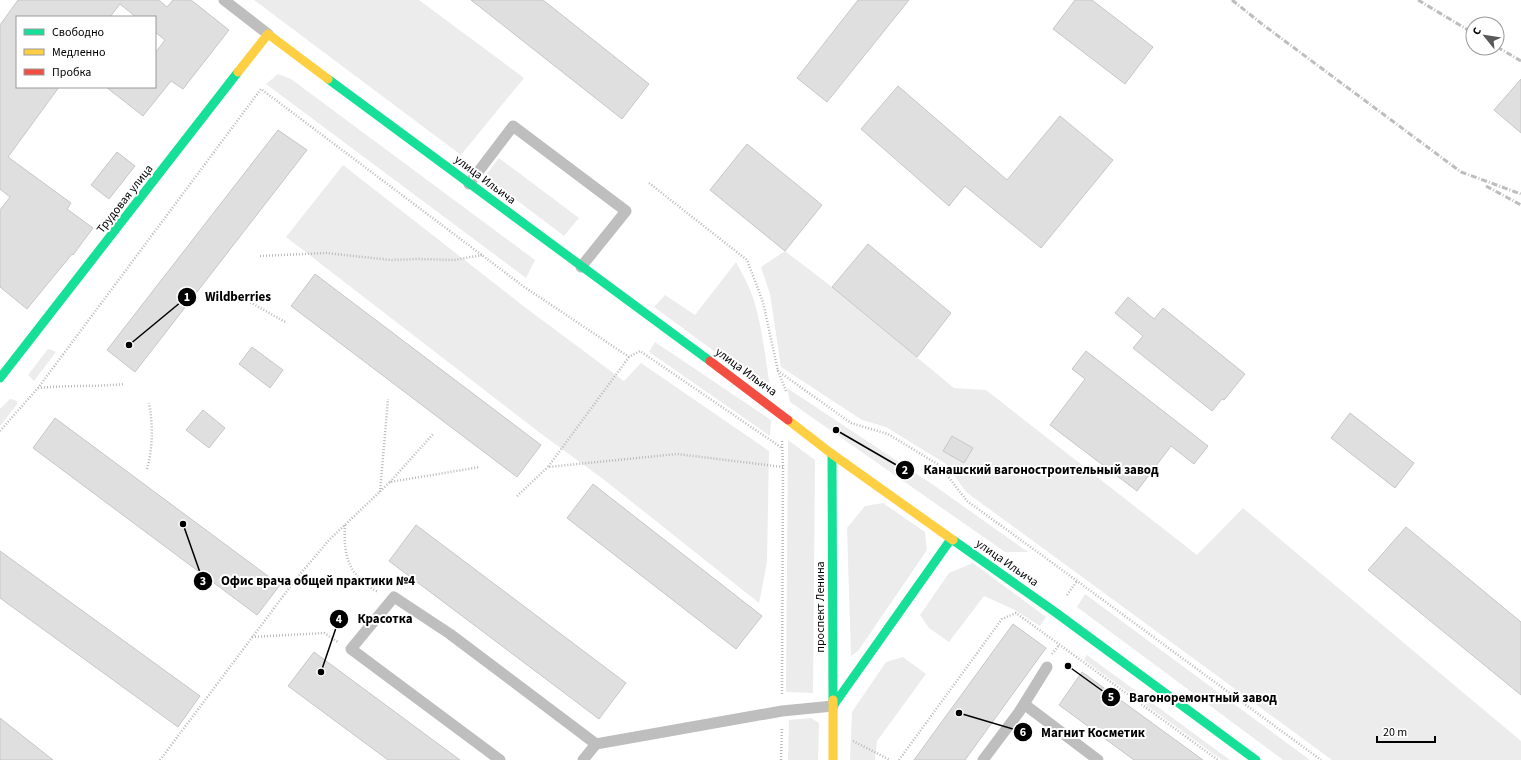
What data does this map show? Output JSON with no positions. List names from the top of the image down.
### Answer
{
  "streets": {
    "street": ["улица Ильича", "Трудовая улица", "проспект Ленина"]
  },
  "crossings": [
    ["улица Ильича", "Трудовая улица"],
    ["улица Ильича", "проспект Ленина"]
  ],
  "places": [
    "Wildberries",
    "Канашский вагоностроительный завод",
    "Офис врача общей практики №4",
    "Вагоноремонтный завод",
    "Красотка",
    "Магнит Косметик"
  ],
  "legend": ["Свободно", "Медленно", "Пробка"],
  "scale_bar": "20 m",
  "north": "top left"
}
